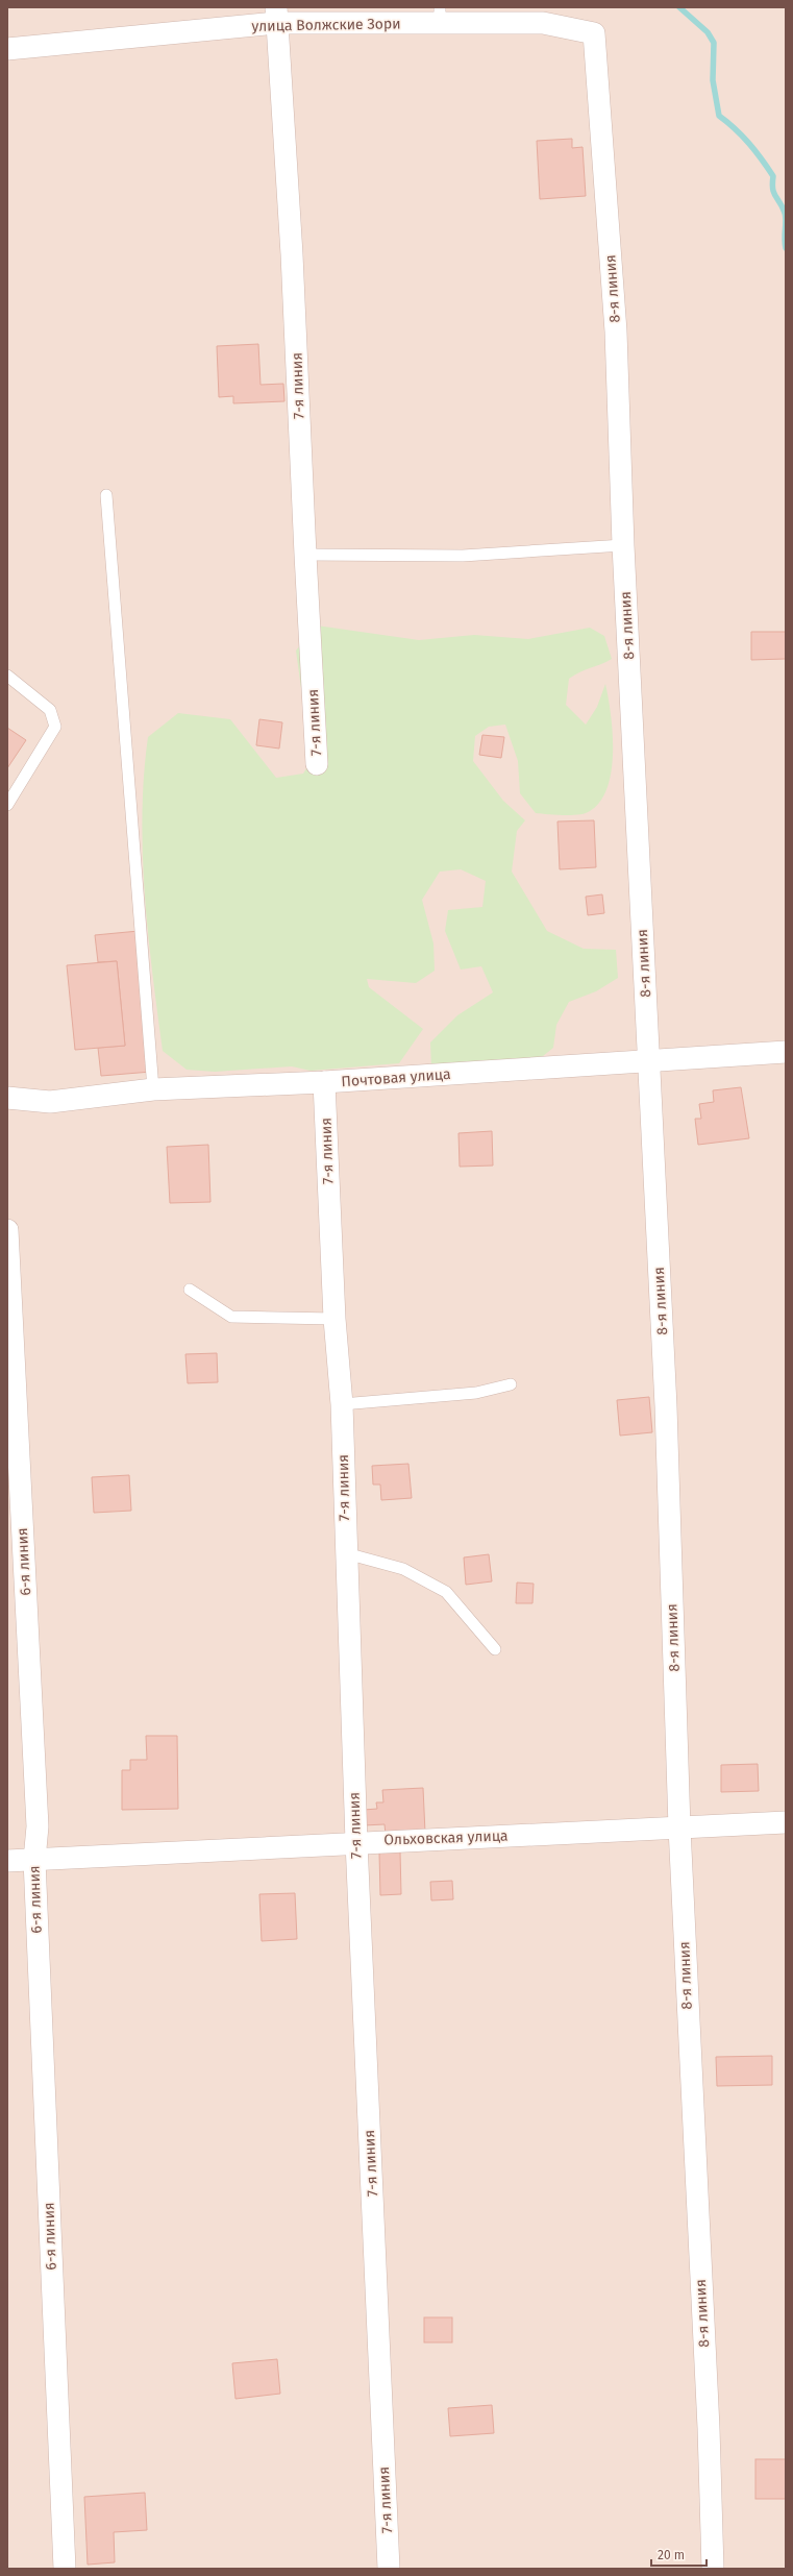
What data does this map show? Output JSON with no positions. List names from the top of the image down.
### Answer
{
  "streets": {
    "street": [
      "улица Волжские Зори",
      "8-я линия",
      "7-я линия",
      "Почтовая улица",
      "6-я линия",
      "Ольховская улица"
    ]
  },
  "crossings": [
    ["улица Волжские Зори", "8-я линия"],
    ["улица Волжские Зори", "7-я линия"],
    ["8-я линия", "Почтовая улица"],
    ["8-я линия", "Ольховская улица"],
    ["7-я линия", "Почтовая улица"],
    ["7-я линия", "Ольховская улица"],
    ["6-я линия", "Ольховская улица"]
  ],
  "scale_bar": "20 m"
}
